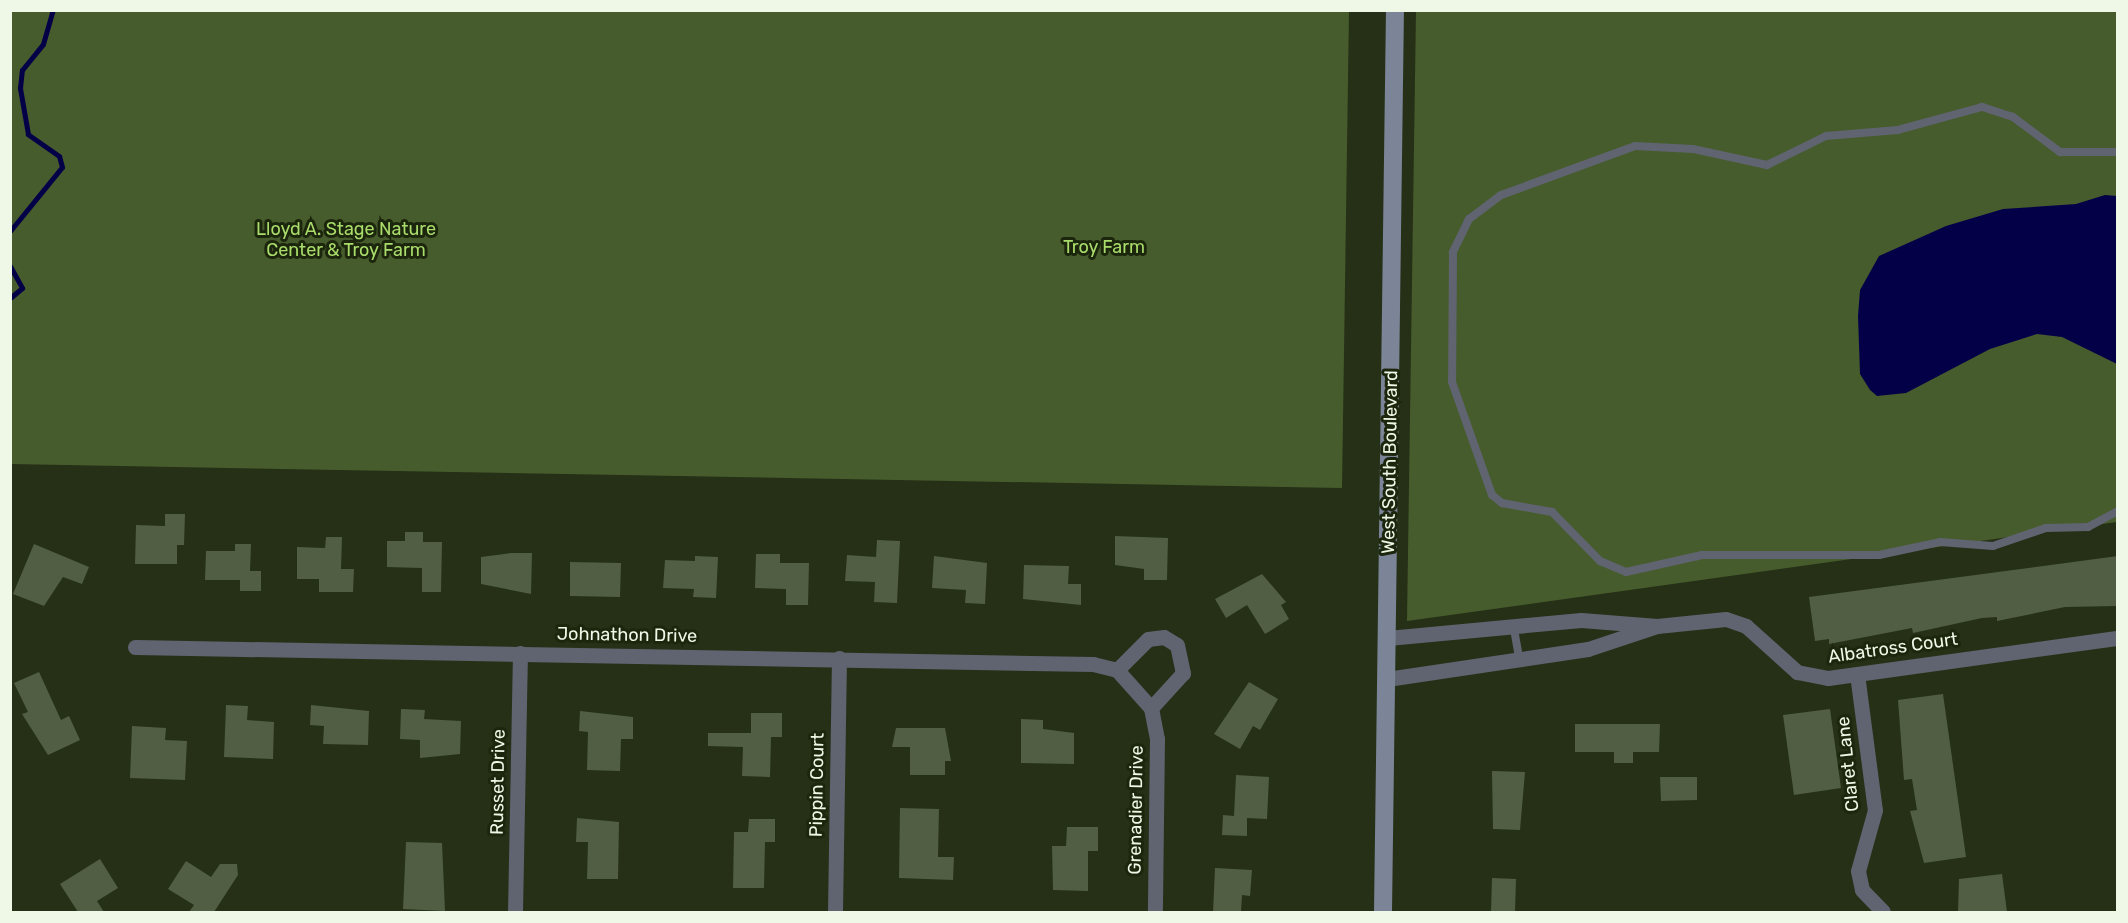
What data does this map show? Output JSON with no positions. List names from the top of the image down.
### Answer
{
  "streets": {
    "main road": ["West South Boulevard"],
    "street": [
      "Johnathon Drive",
      "Albatross Court",
      "Claret Lane",
      "Russet Drive",
      "Pippin Court",
      "Grenadier Drive"
    ]
  },
  "crossings": [
    ["West South Boulevard", "Albatross Court"],
    ["Johnathon Drive", "Russet Drive"],
    ["Johnathon Drive", "Pippin Court"],
    ["Johnathon Drive", "Grenadier Drive"],
    ["Albatross Court", "Claret Lane"]
  ],
  "parks": ["Lloyd A. Stage Nature Center & Troy Farm", "Troy Farm"]
}
